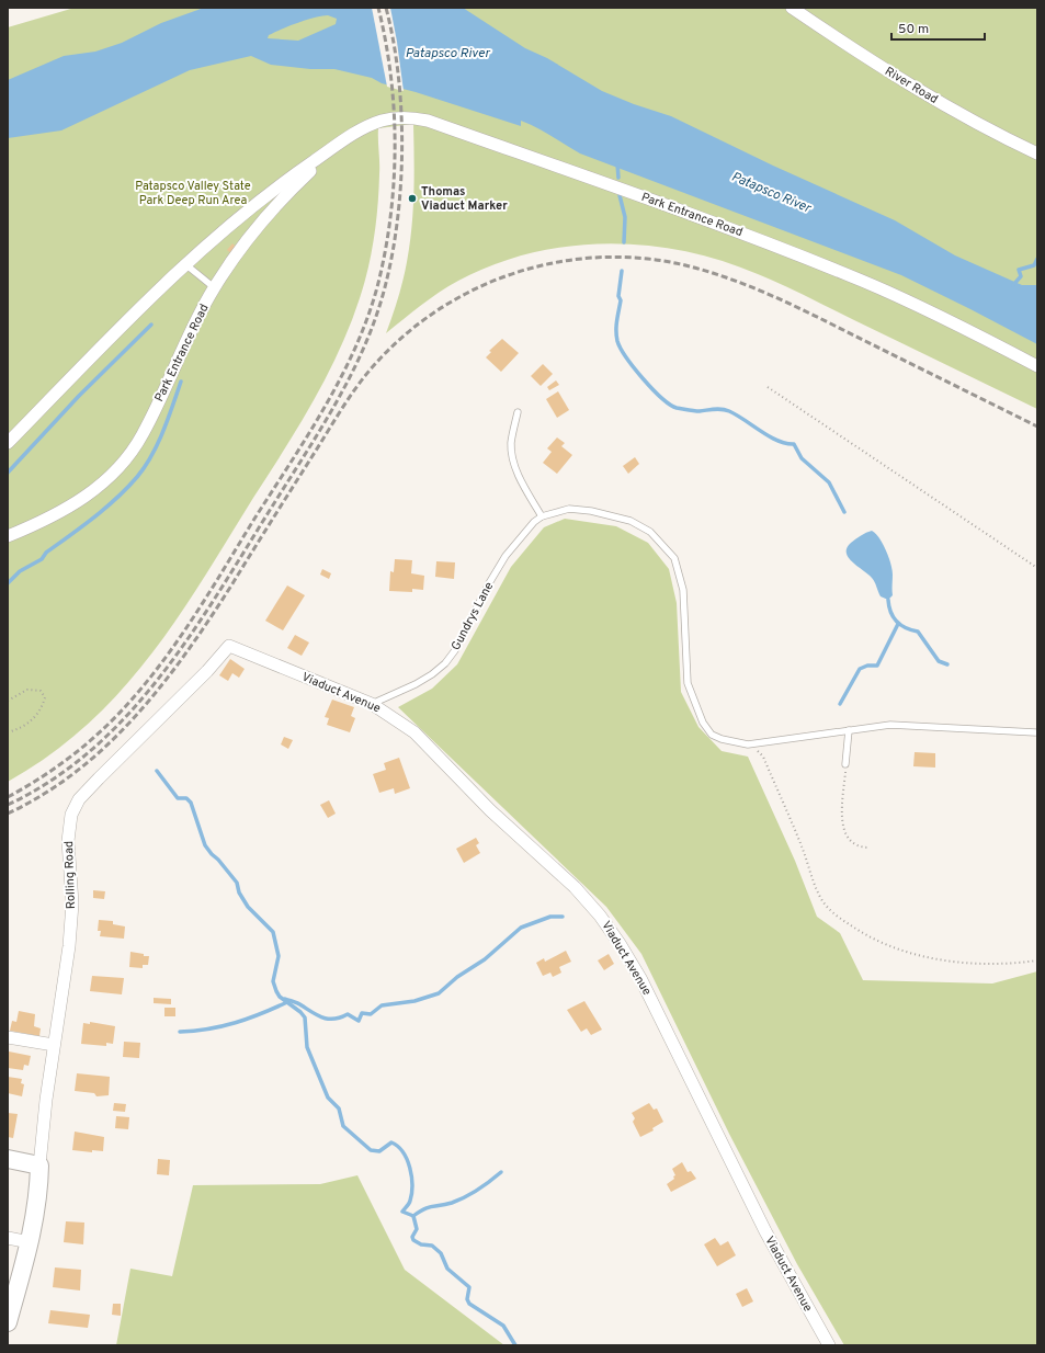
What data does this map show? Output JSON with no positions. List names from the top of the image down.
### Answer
{
  "streets": {
    "street": [
      "River Road",
      "Park Entrance Road",
      "Viaduct Avenue",
      "Rolling Road"
    ],
    "lane": ["Gundrys Lane"]
  },
  "crossings": [
    ["Gundrys Lane", "Viaduct Avenue"],
    ["Viaduct Avenue", "Rolling Road"]
  ],
  "water": ["Patapsco River"],
  "parks": ["Patapsco Valley State Park Deep Run Area"],
  "places": ["Thomas Viaduct Marker"],
  "scale_bar": "50 m"
}
